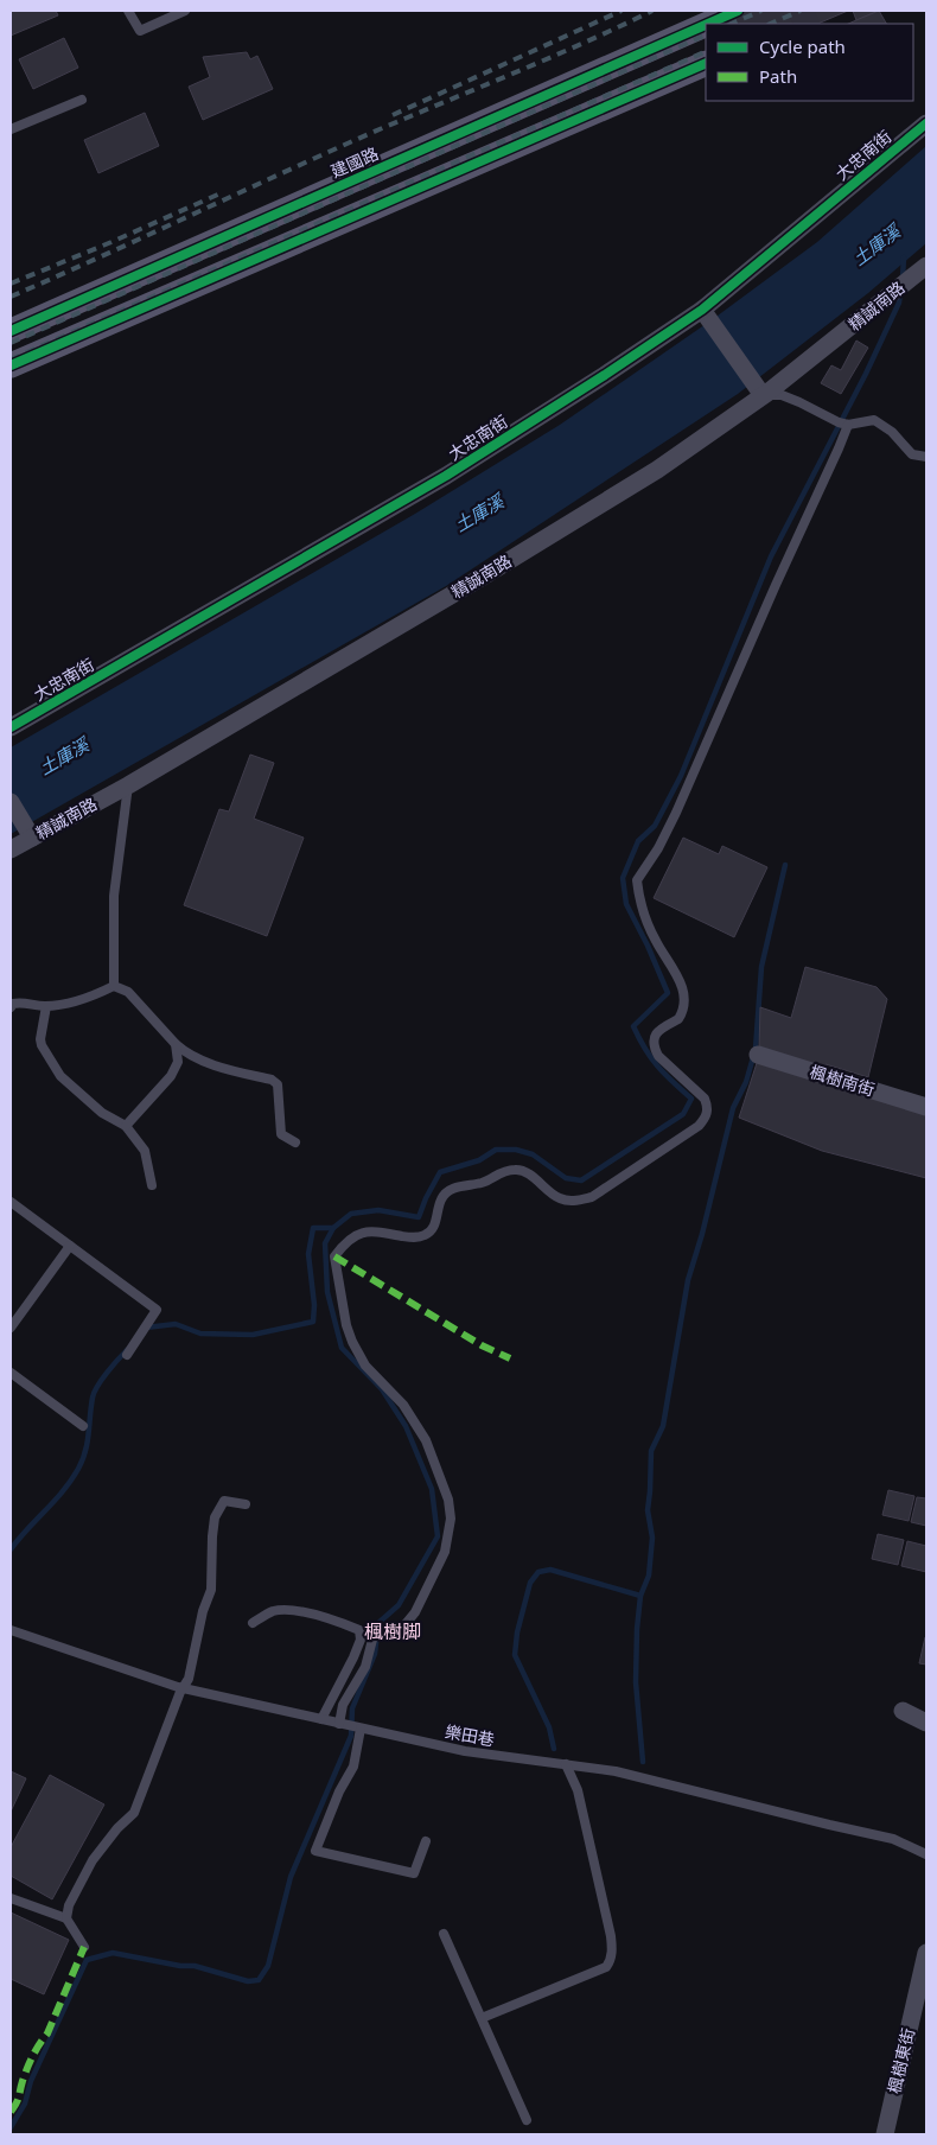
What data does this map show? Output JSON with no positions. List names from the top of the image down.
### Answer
{
  "streets": {
    "main road": ["建國路"],
    "street": [
      "大忠南街",
      "精誠南路",
      "楓樹南街",
      "楓樹東街"
    ],
    "lane": ["樂田巷"]
  },
  "districts": ["楓樹脚"],
  "water": ["土庫溪"],
  "legend": ["Cycle path", "Path"]
}
